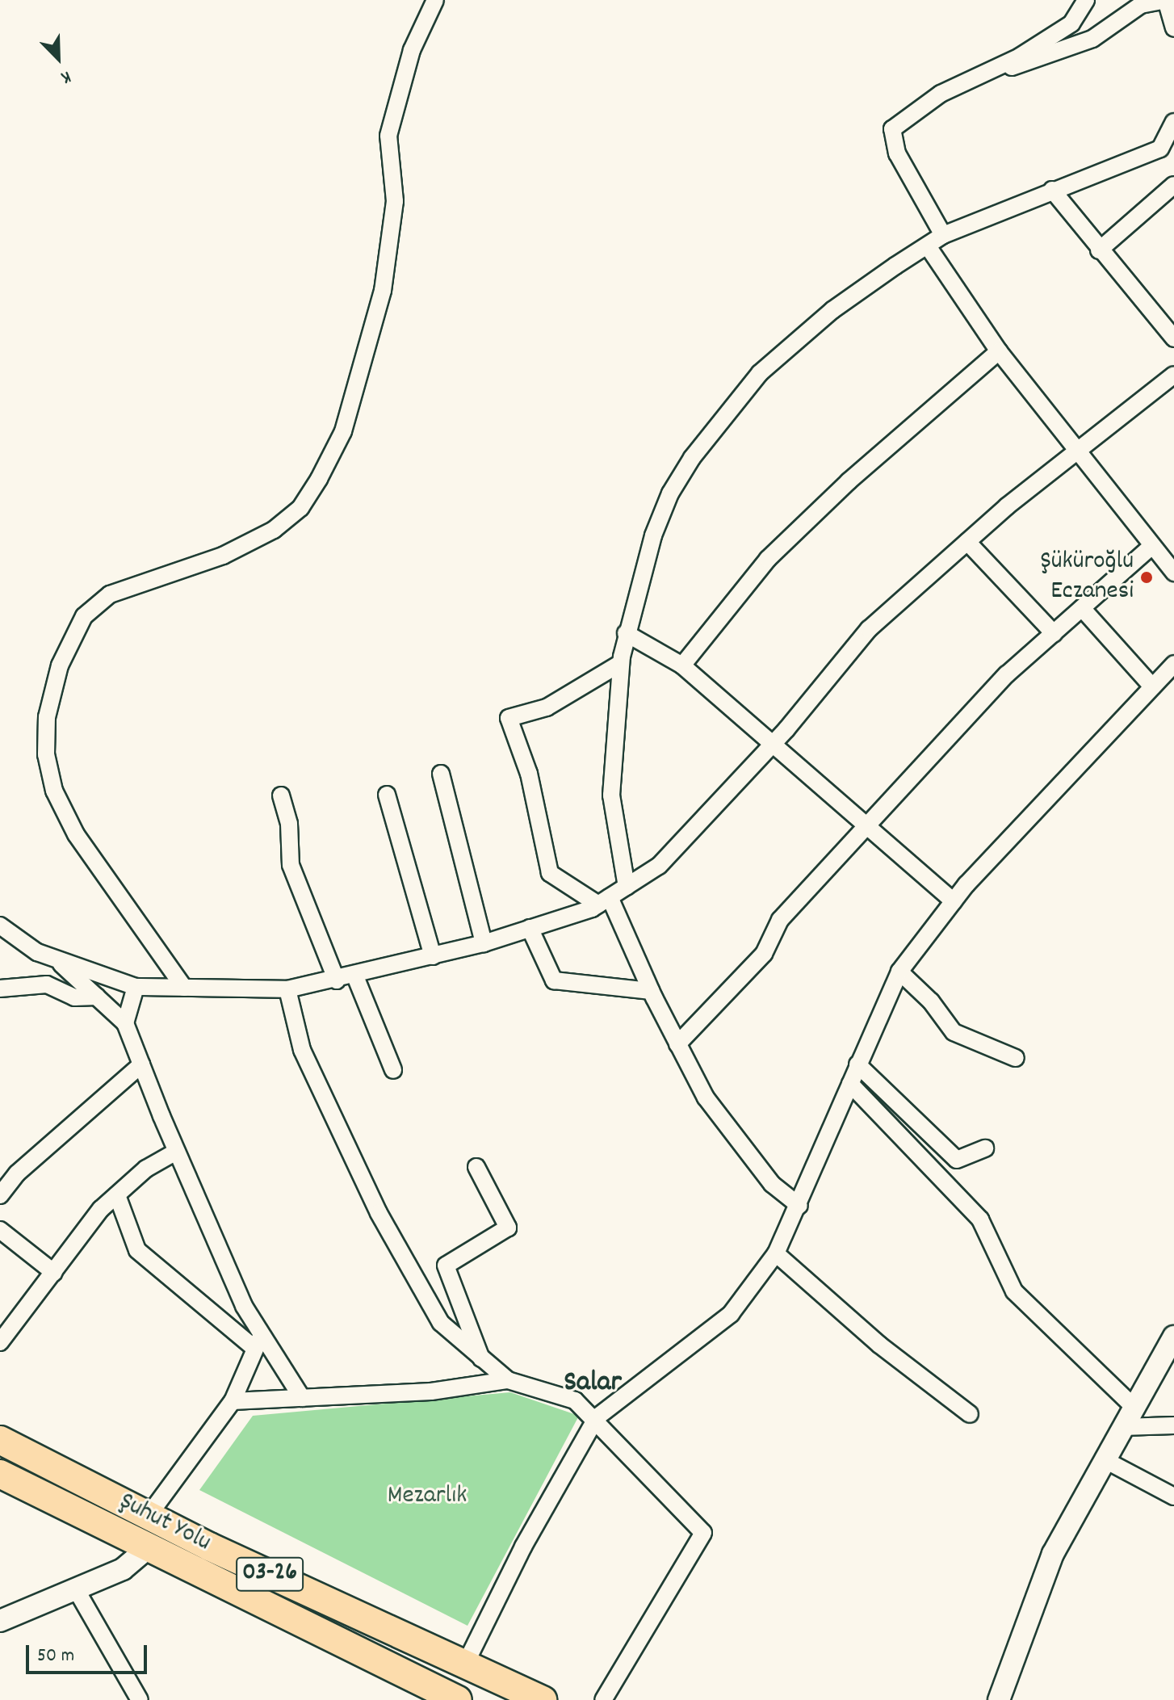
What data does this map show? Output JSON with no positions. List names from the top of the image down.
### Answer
{
  "streets": {
    "main road": ["Şuhut Yolu", "03-26"]
  },
  "districts": ["Salar"],
  "parks": ["Mezarlık"],
  "places": ["Şüküroğlu Eczanesi"],
  "scale_bar": "50 m",
  "north": "bottom right"
}
